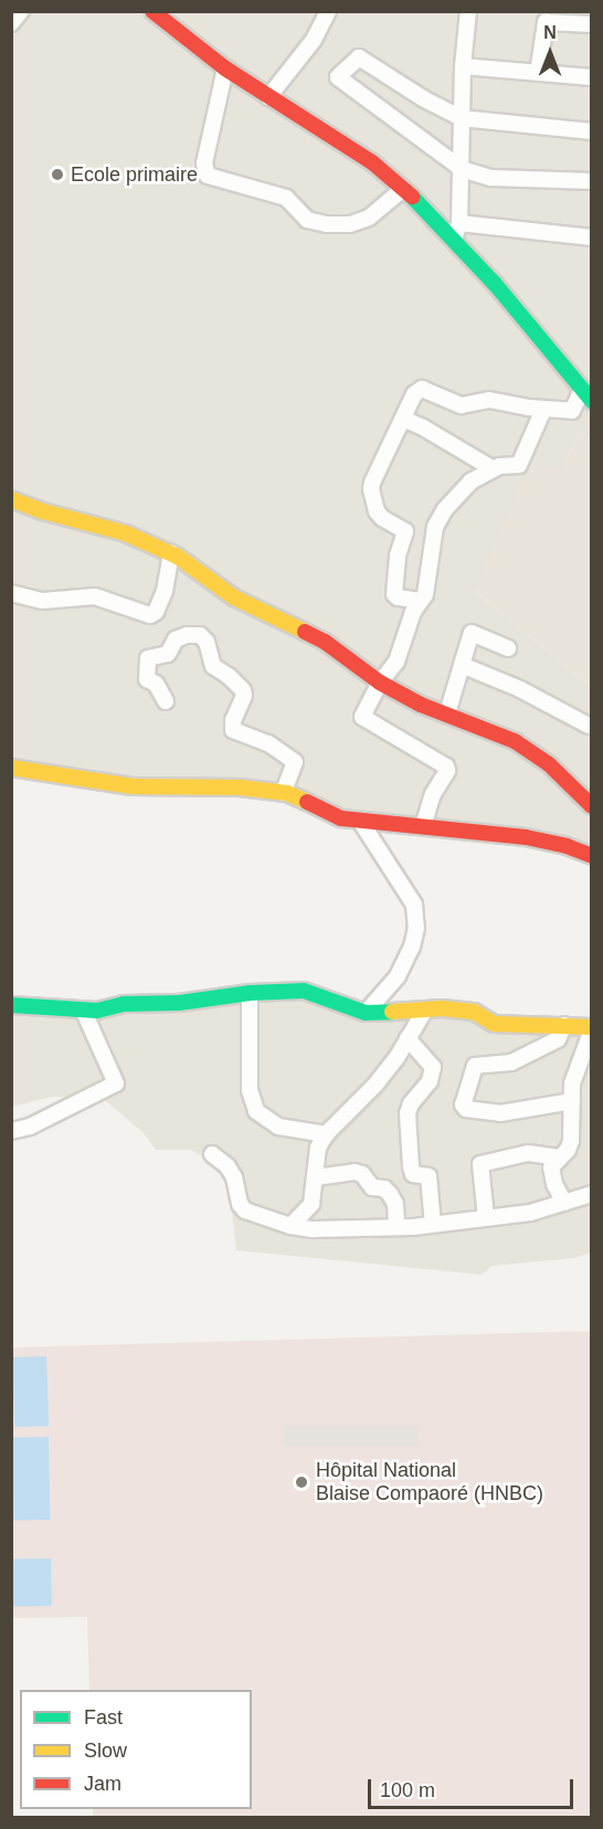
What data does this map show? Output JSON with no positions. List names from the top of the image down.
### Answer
{
  "places": ["Ecole primaire", "Hôpital National Blaise Compaoré (HNBC)"],
  "legend": ["Fast", "Slow", "Jam"],
  "scale_bar": "100 m",
  "north": "top"
}
